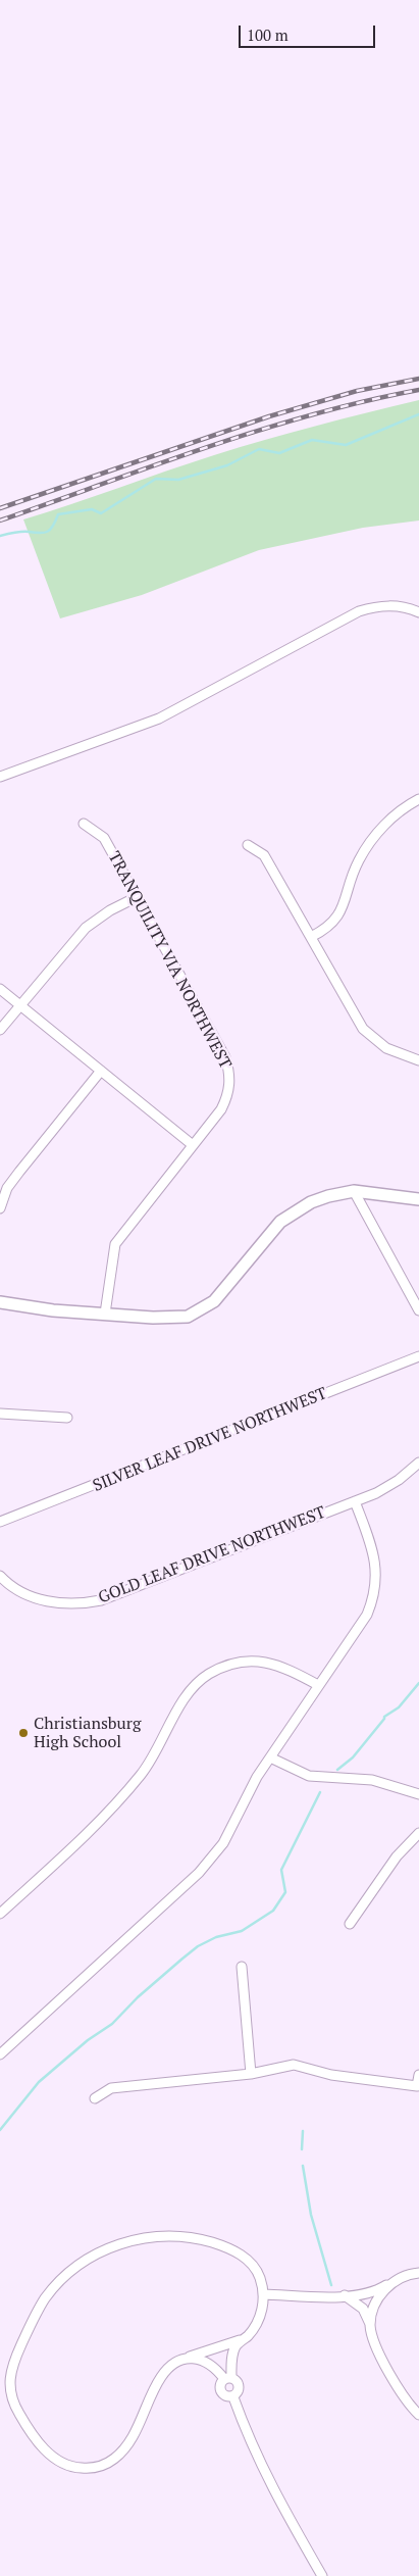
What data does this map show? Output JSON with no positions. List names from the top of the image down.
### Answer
{
  "streets": {
    "street": ["TRANQUILITY VIA NORTHWEST", "SILVER LEAF DRIVE NORTHWEST", "GOLD LEAF DRIVE NORTHWEST"]
  },
  "places": ["Christiansburg High School"],
  "scale_bar": "100 m"
}
